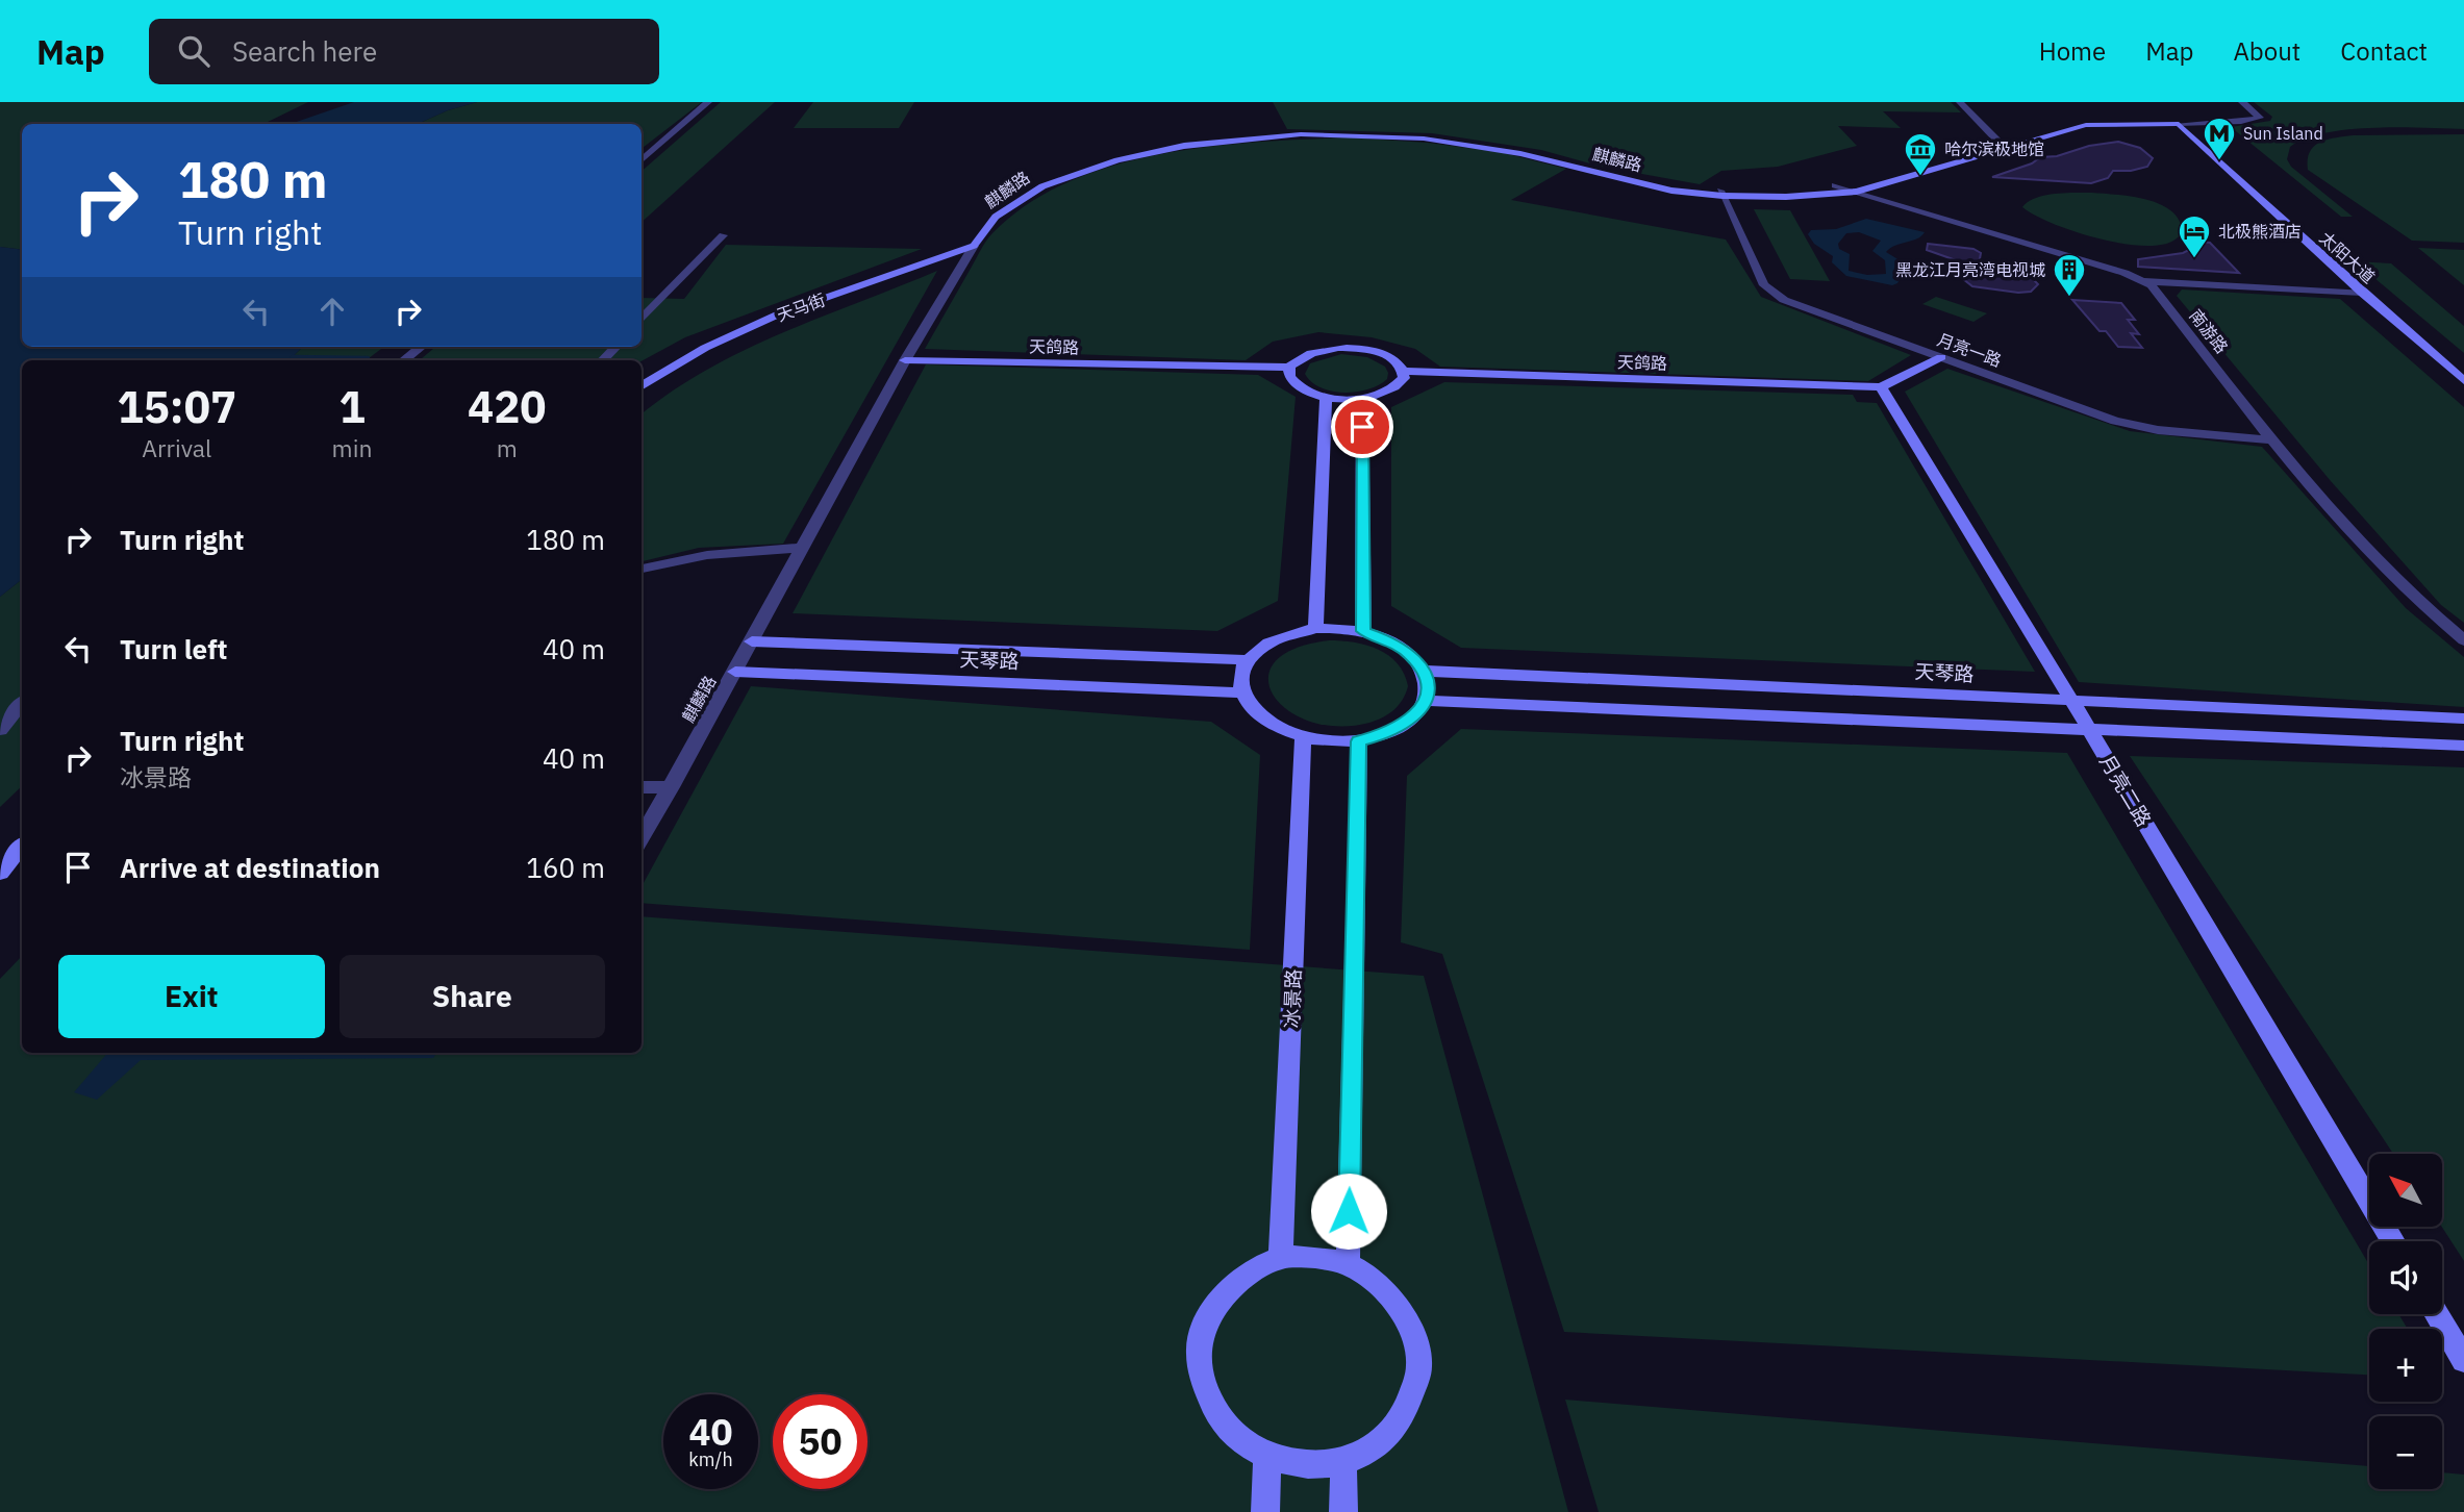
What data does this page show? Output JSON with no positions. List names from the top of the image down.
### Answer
{
  "streets": {
    "street": [
      "麒麟路",
      "太阳大道",
      "天马街",
      "南游路",
      "天鸽路",
      "月亮一路",
      "天琴路",
      "月亮二路",
      "冰景路"
    ]
  },
  "crossings": [
    ["麒麟路", "太阳大道"],
    ["麒麟路", "天马街"],
    ["麒麟路", "南游路"],
    ["麒麟路", "天鸽路"],
    ["麒麟路", "月亮一路"],
    ["麒麟路", "天琴路"],
    ["南游路", "月亮一路"],
    ["天鸽路", "月亮二路"],
    ["天琴路", "月亮二路"],
    ["天琴路", "冰景路"]
  ],
  "places": {
    "metro station": ["Sun Island"],
    "museum": ["哈尔滨极地馆"],
    "hotel": ["北极熊酒店"],
    "building": ["黑龙江月亮湾电视城"]
  },
  "north": "top left",
  "page": {
    "header": "Map",
    "search": "Search here",
    "nav": [
      "Home",
      "Map",
      "About",
      "Contact"
    ],
    "turn": ["180 m", "Turn right"],
    "eta": [
      "15:07",
      "Arrival",
      "1",
      "min",
      "420",
      "m"
    ],
    "list": [
      {
        "name": "Turn right",
        "value": "180 m"
      },
      {
        "name": "Turn left",
        "value": "40 m"
      },
      {
        "name": "Turn right",
        "note": "冰景路",
        "value": "40 m"
      },
      {
        "name": "Arrive at destination",
        "value": "160 m"
      }
    ],
    "buttons": ["Exit", "Share"],
    "map_buttons": ["+", "−"],
    "speed": "40 km/h",
    "limit": "50"
  }
}
